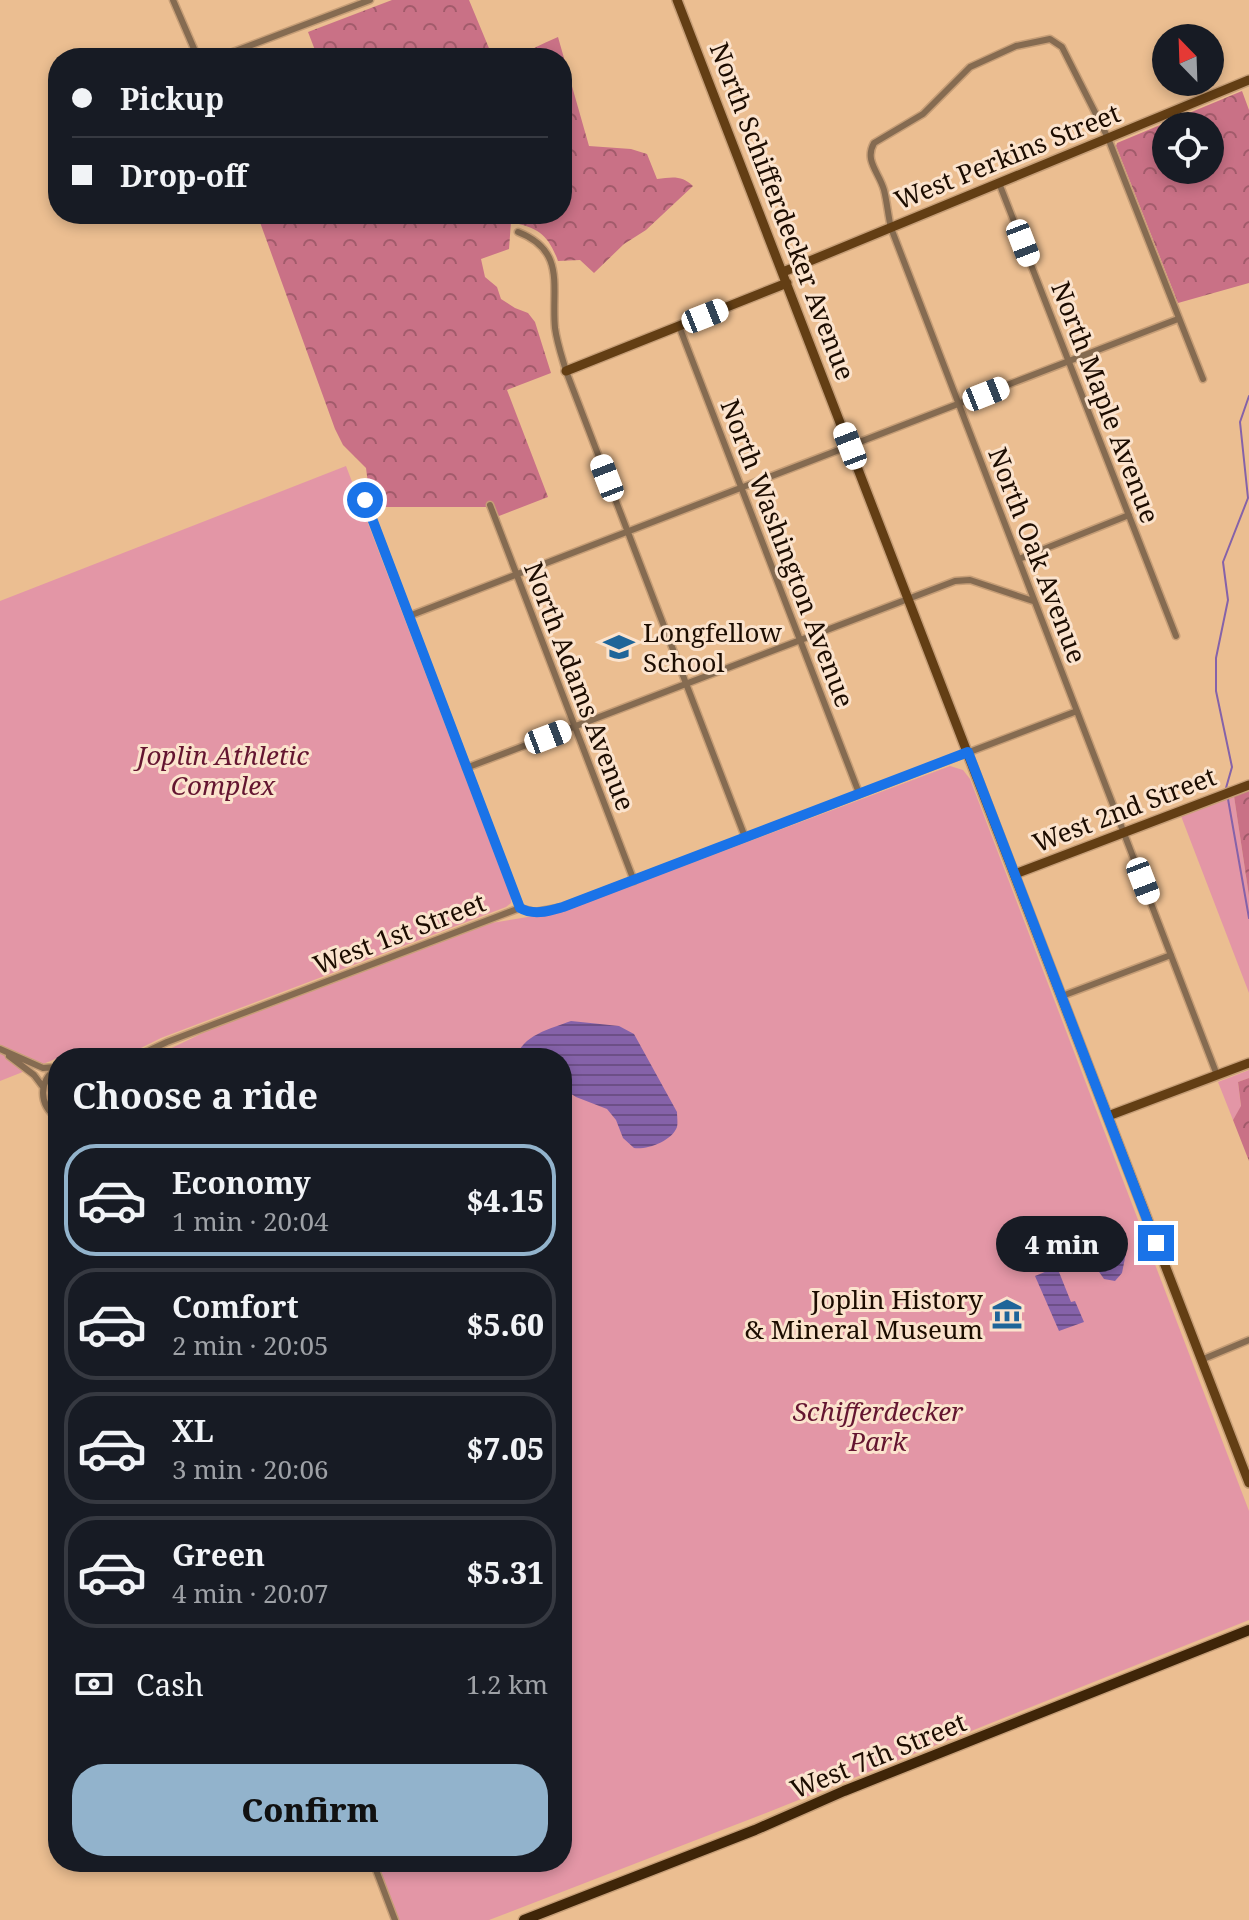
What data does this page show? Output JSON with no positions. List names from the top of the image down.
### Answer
{
  "streets": {
    "main road": [
      "West Perkins Street",
      "North Schifferdecker Avenue",
      "West 2nd Street",
      "West 7th Street"
    ],
    "street": [
      "North Maple Avenue",
      "North Washington Avenue",
      "North Oak Avenue",
      "North Adams Avenue",
      "West 1st Street"
    ]
  },
  "crossings": [
    ["West Perkins Street", "North Schifferdecker Avenue"],
    ["West Perkins Street", "North Maple Avenue"],
    ["West Perkins Street", "North Oak Avenue"],
    ["North Schifferdecker Avenue", "West 2nd Street"],
    ["North Schifferdecker Avenue", "West 1st Street"],
    ["North Washington Avenue", "West 1st Street"],
    ["North Oak Avenue", "West 2nd Street"],
    ["North Oak Avenue", "West 1st Street"],
    ["North Adams Avenue", "West 1st Street"]
  ],
  "parks": ["Joplin Athletic Complex", "Schifferdecker Park"],
  "places": {
    "school or university": ["Longfellow School"],
    "museum": ["Joplin History & Mineral Museum"]
  },
  "north": "top left",
  "page": {
    "banner": ["Pickup", "Drop-off"],
    "heading": "Choose a ride",
    "list": [
      {
        "name": "Economy",
        "note": "1 min · 20:04",
        "value": "$4.15"
      },
      {
        "name": "Comfort",
        "note": "2 min · 20:05",
        "value": "$5.60"
      },
      {
        "name": "XL",
        "note": "3 min · 20:06",
        "value": "$7.05"
      },
      {
        "name": "Green",
        "note": "4 min · 20:07",
        "value": "$5.31"
      }
    ],
    "bubble": "4 min",
    "pay": ["Cash", "1.2 km"],
    "buttons": "Confirm"
  }
}
